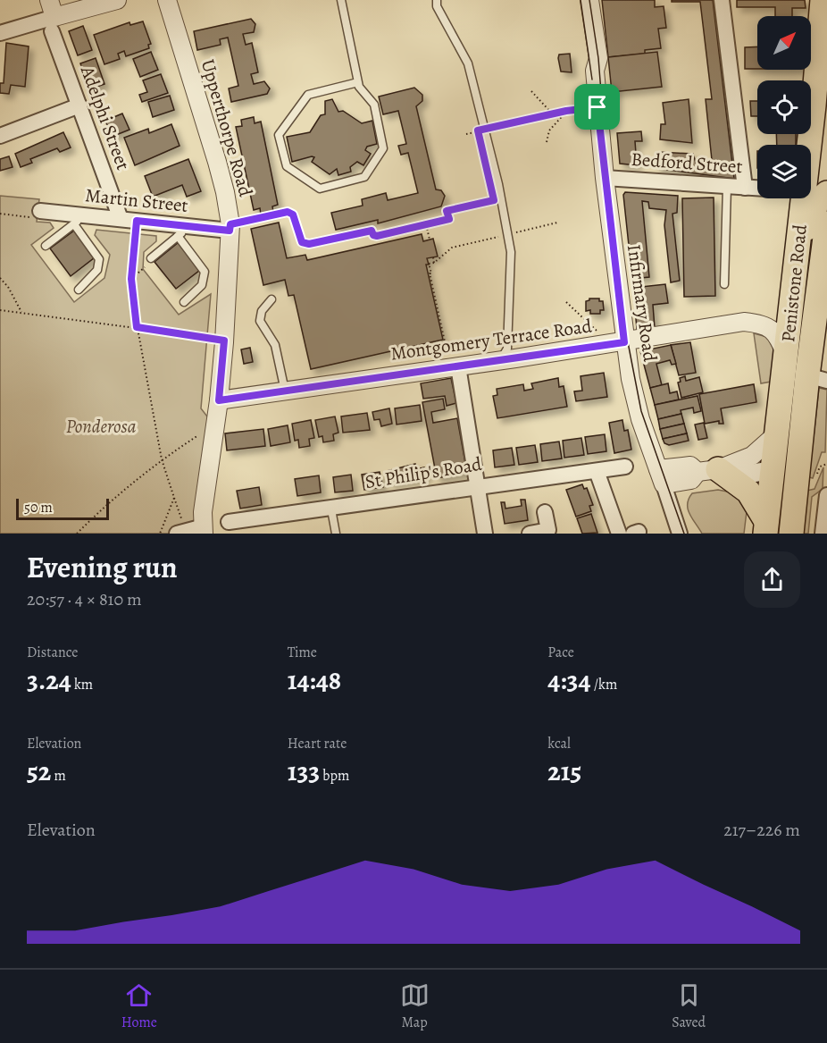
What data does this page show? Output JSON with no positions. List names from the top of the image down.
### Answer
{
  "streets": {
    "highway": ["Penistone Road"],
    "street": [
      "Adelphi Street",
      "Upperthorpe Road",
      "Bedford Street",
      "Martin Street",
      "Infirmary Road",
      "Montgomery Terrace Road",
      "St Philip's Road"
    ]
  },
  "crossings": [
    ["Adelphi Street", "Martin Street"],
    ["Upperthorpe Road", "Martin Street"],
    ["Upperthorpe Road", "Montgomery Terrace Road"],
    ["Bedford Street", "Infirmary Road"],
    ["Penistone Road", "Montgomery Terrace Road"],
    ["Infirmary Road", "Montgomery Terrace Road"]
  ],
  "parks": ["Ponderosa"],
  "scale_bar": "50 m",
  "north": "top right",
  "page": {
    "scale": "50 m",
    "heading": ["Evening run", "20:57 · 4 × 810 m"],
    "stats": [
      ["Distance", "3.24 km"],
      ["Time", "14:48"],
      ["Pace", "4:34 /km"],
      ["Elevation", "52 m"],
      ["Heart rate", "133 bpm"],
      ["kcal", "215"]
    ],
    "chart": ["Elevation", "217–226 m"],
    "tabs": ["Home", "Map", "Saved"]
  }
}
